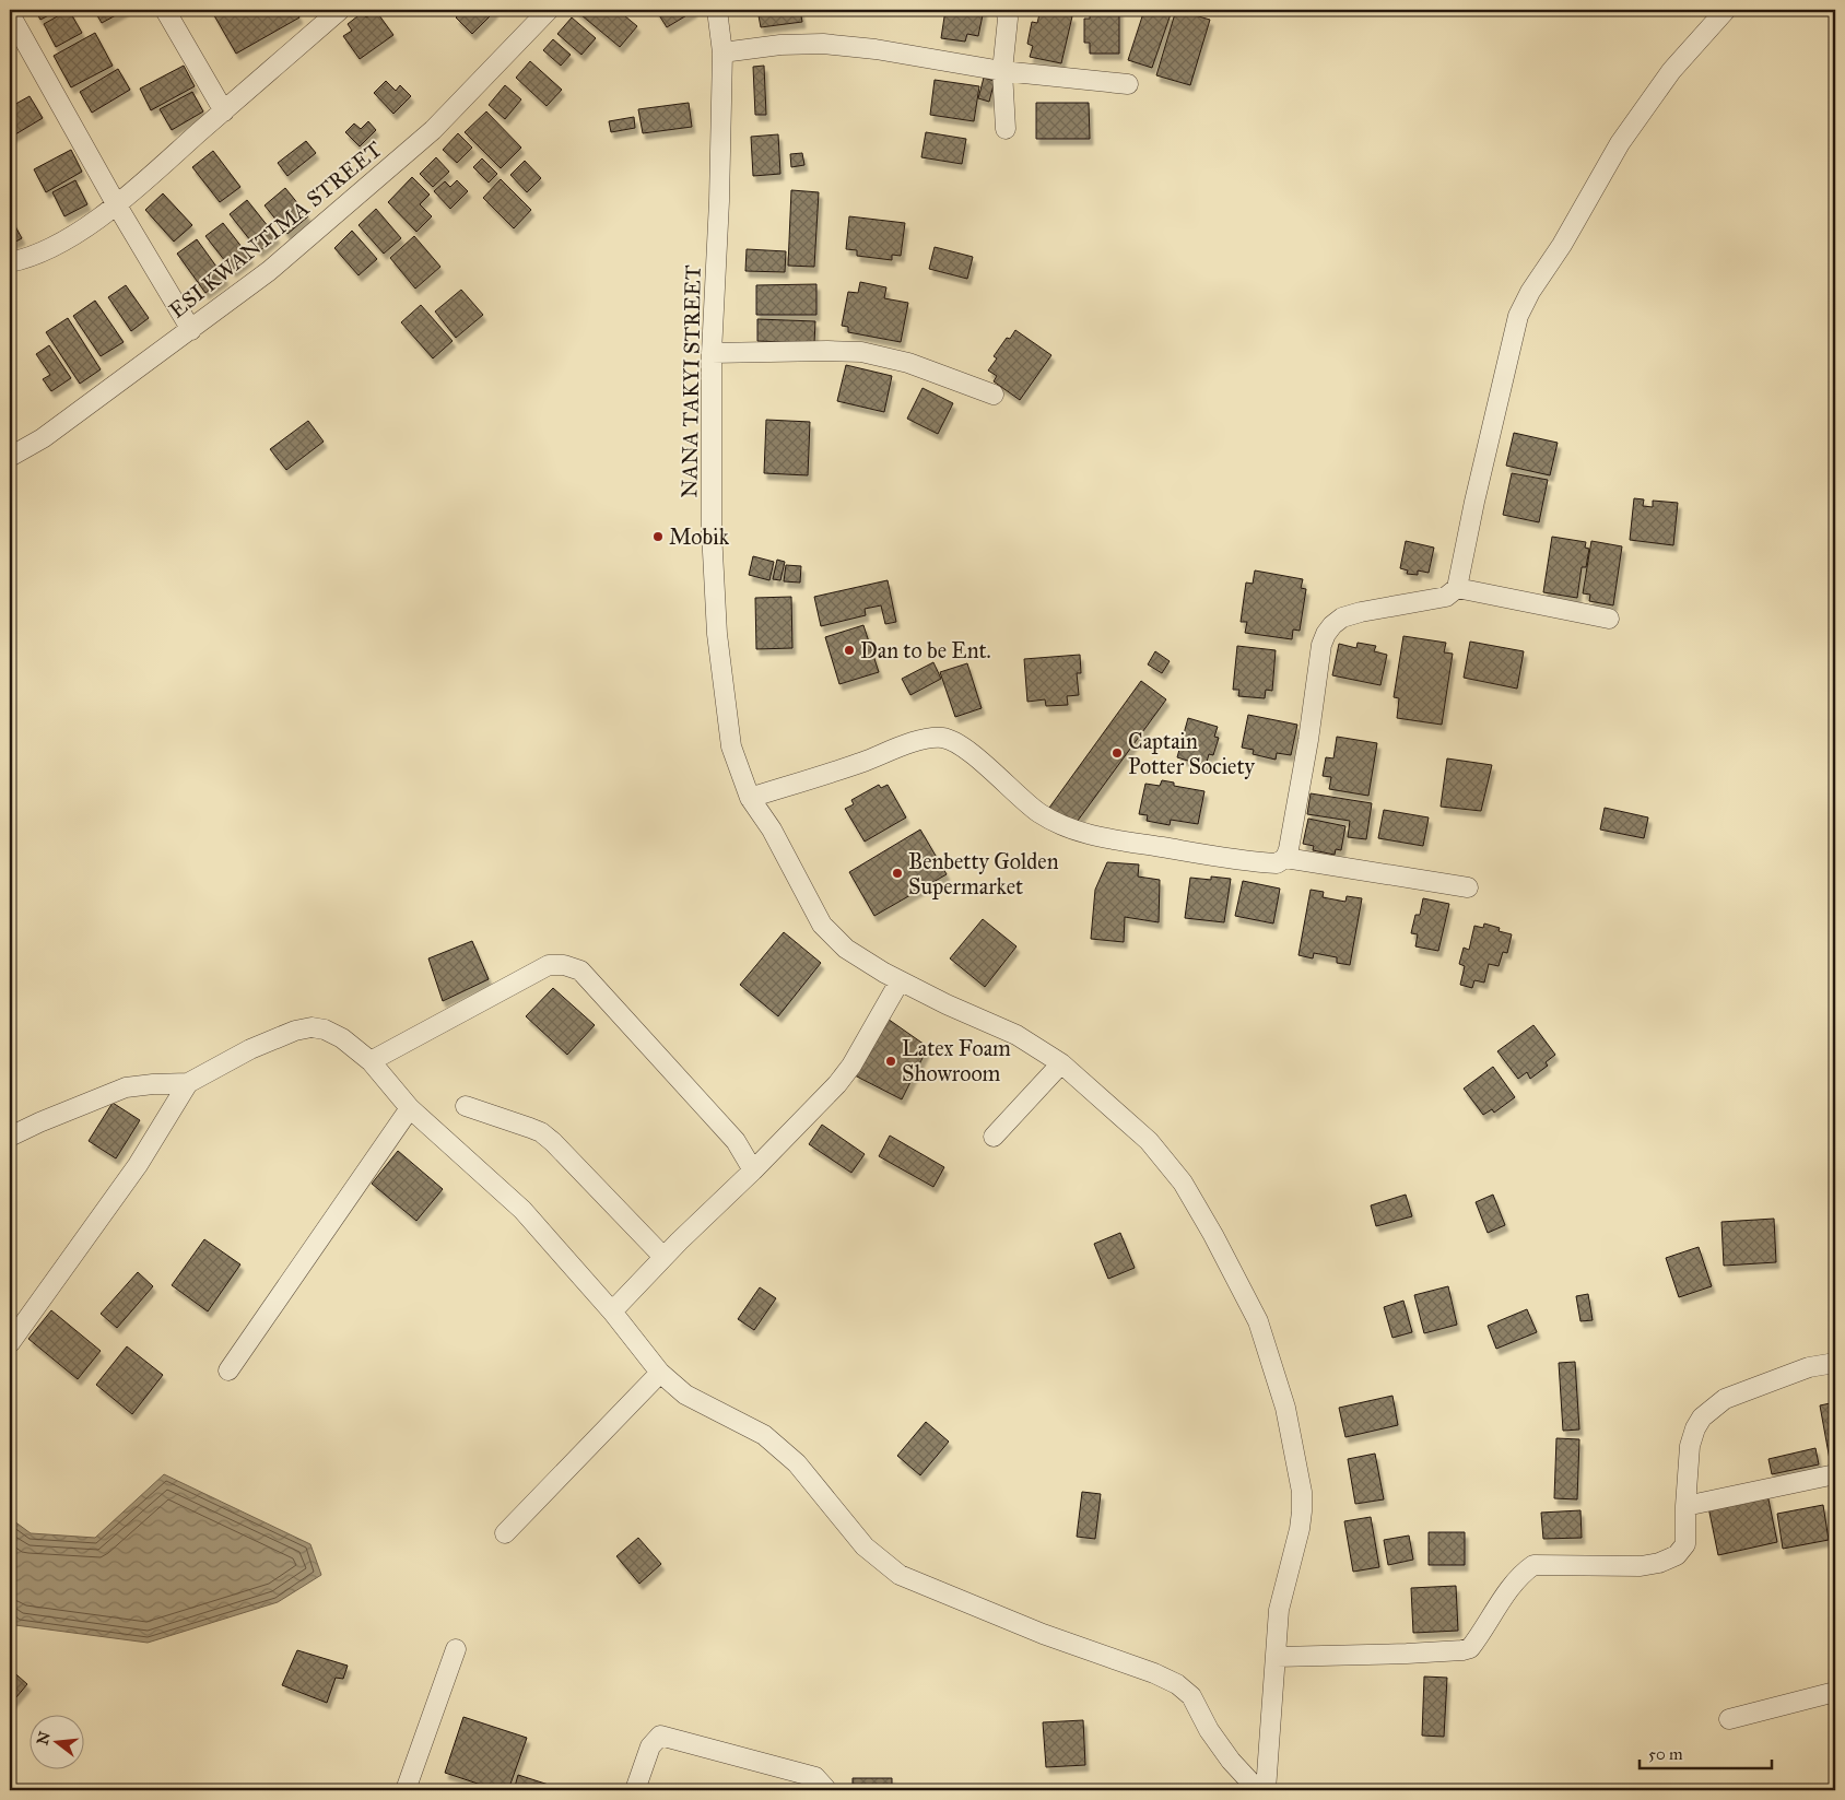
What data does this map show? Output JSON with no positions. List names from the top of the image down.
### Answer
{
  "streets": {
    "street": ["ESI KWANTIMA STREET", "NANA TAKYI STREET"]
  },
  "places": [
    "Mobik",
    "Dan to be Ent.",
    "Captain Potter Society",
    "Benbetty Golden Supermarket",
    "Latex Foam Showroom"
  ],
  "scale_bar": "50 m",
  "north": "left"
}
